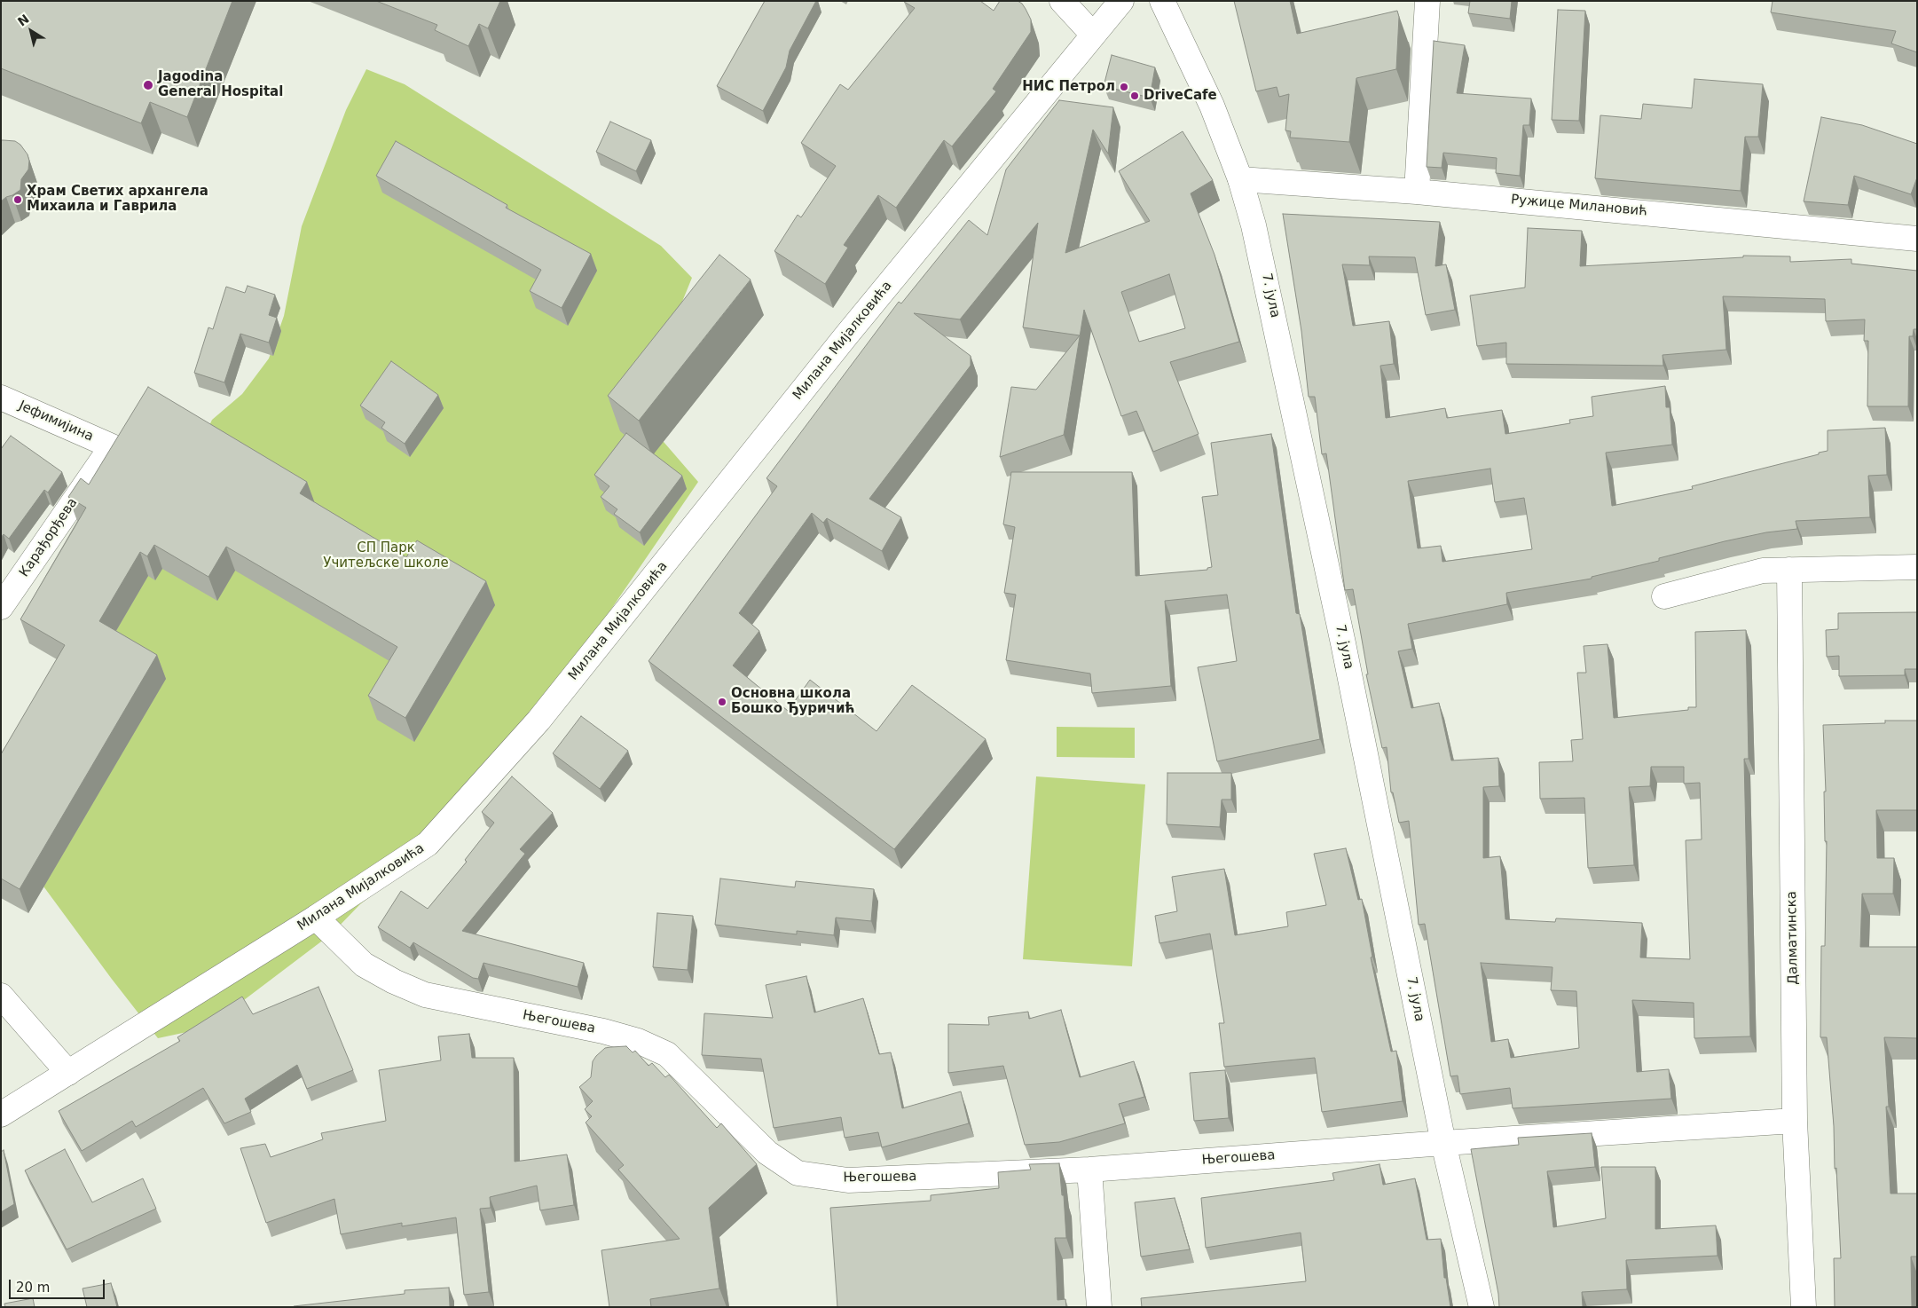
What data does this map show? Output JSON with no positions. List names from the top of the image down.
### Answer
{
  "streets": {
    "street": [
      "Ружице Милановић",
      "7. јула",
      "Милана Мијалковића",
      "Јефимијина",
      "Карађорђева",
      "Далматинска",
      "Његошева"
    ]
  },
  "crossings": [
    ["Ружице Милановић", "7. јула"],
    ["7. јула", "Његошева"],
    ["Милана Мијалковића", "Његошева"],
    ["Јефимијина", "Карађорђева"],
    ["Далматинска", "Његошева"]
  ],
  "parks": ["СП Парк Учитељске школе"],
  "places": [
    "Jagodina General Hospital",
    "НИС Петрол",
    "DriveCafe",
    "Храм Светих архангела Михаила и Гаврила",
    "Основна школа Бошко Ђуричић"
  ],
  "scale_bar": "20 m",
  "north": "top left"
}
